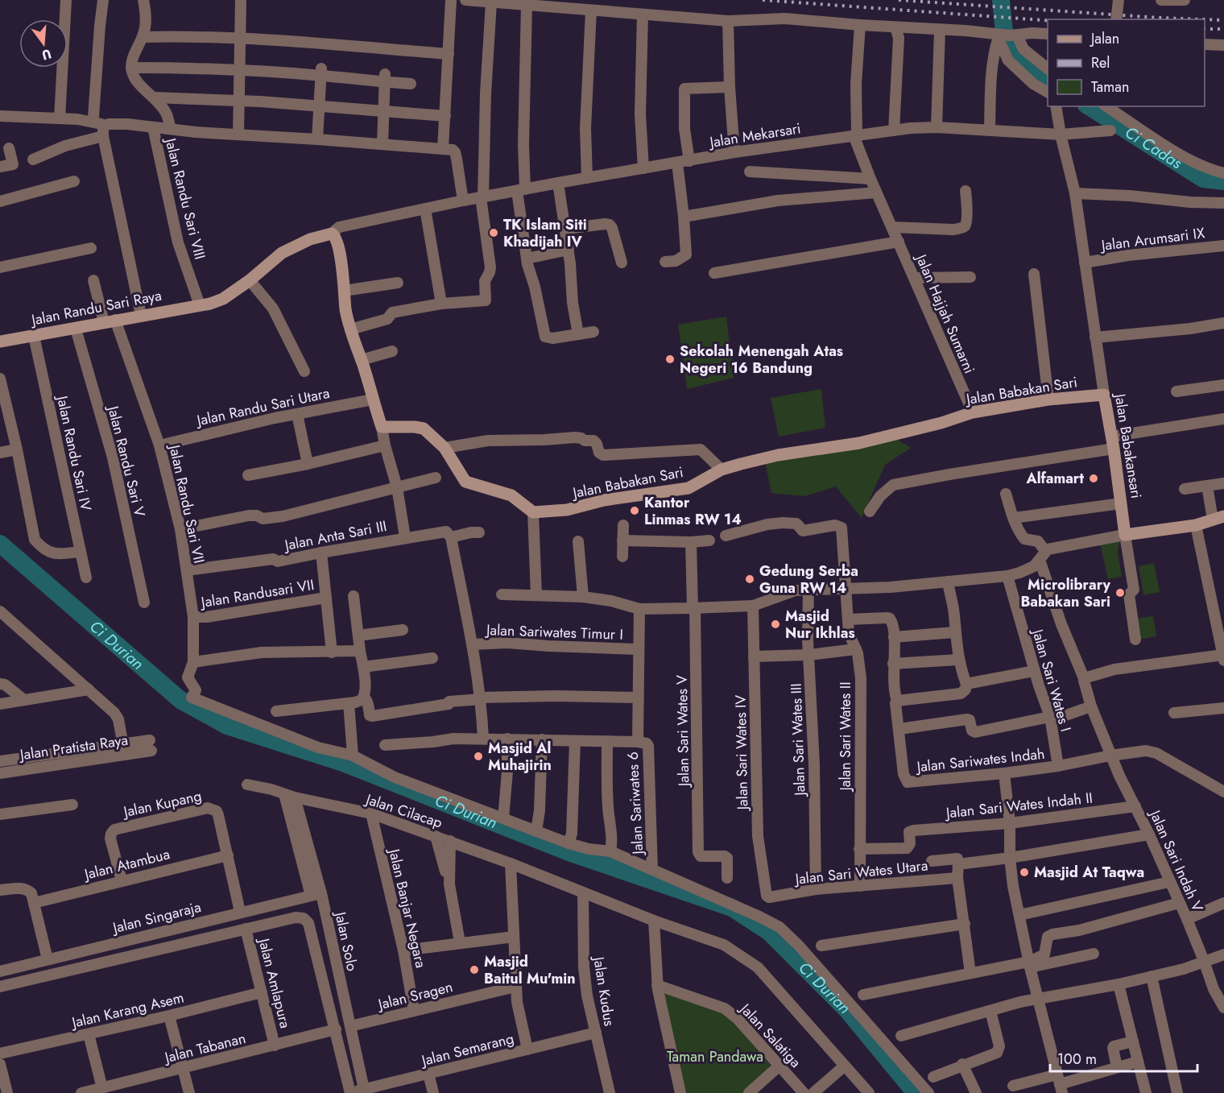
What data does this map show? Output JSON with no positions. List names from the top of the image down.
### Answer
{
  "streets": {
    "street": [
      "Jalan Mekarsari",
      "Jalan Randu Sari VIII",
      "Jalan Arumsari IX",
      "Jalan Randu Sari Raya",
      "Jalan Hajjah Sumarni",
      "Jalan Babakan Sari",
      "Jalan Randu Sari Utara",
      "Jalan Babakansari",
      "Jalan Randu Sari IV",
      "Jalan Randu Sari V",
      "Jalan Randu Sari VII",
      "Jalan Anta Sari III",
      "Jalan Randusari VII",
      "Jalan Sariwates Timur I",
      "Jalan Sari Wates I",
      "Jalan Sari Wates V",
      "Jalan Sari Wates II",
      "Jalan Sari Wates III",
      "Jalan Pratista Raya",
      "Jalan Sari Wates IV",
      "Jalan Sariwates Indah",
      "Jalan Sariwates 6",
      "Jalan Kupang",
      "Jalan Sari Wates Indah II",
      "Jalan Cilacap",
      "Jalan Sari Indah V",
      "Jalan Atambua",
      "Jalan Sari Wates Utara",
      "Jalan Banjar Negara",
      "Jalan Singaraja",
      "Jalan Solo",
      "Jalan Amlapura",
      "Jalan Kudus",
      "Jalan Sragen",
      "Jalan Karang Asem",
      "Jalan Salatiga",
      "Jalan Tabanan",
      "Jalan Semarang"
    ]
  },
  "crossings": [
    ["Jalan Mekarsari", "Jalan Randu Sari Raya"],
    ["Jalan Mekarsari", "Jalan Hajjah Sumarni"],
    ["Jalan Randu Sari VIII", "Jalan Randu Sari Raya"],
    ["Jalan Arumsari IX", "Jalan Babakansari"],
    ["Jalan Randu Sari Raya", "Jalan Randu Sari IV"],
    ["Jalan Randu Sari Raya", "Jalan Randu Sari V"],
    ["Jalan Randu Sari Raya", "Jalan Randu Sari VII"],
    ["Jalan Hajjah Sumarni", "Jalan Babakan Sari"],
    ["Jalan Babakan Sari", "Jalan Babakansari"],
    ["Jalan Randu Sari Utara", "Jalan Randu Sari VII"],
    ["Jalan Randu Sari VII", "Jalan Anta Sari III"],
    ["Jalan Randu Sari VII", "Jalan Randusari VII"],
    ["Jalan Sari Wates I", "Jalan Sariwates Indah"],
    ["Jalan Sari Wates II", "Jalan Sari Wates Indah II"],
    ["Jalan Sari Wates II", "Jalan Sari Wates Utara"],
    ["Jalan Sari Wates III", "Jalan Sari Wates Utara"],
    ["Jalan Sari Wates IV", "Jalan Sari Wates Utara"],
    ["Jalan Sariwates Indah", "Jalan Sari Indah V"],
    ["Jalan Kupang", "Jalan Atambua"],
    ["Jalan Sari Wates Indah II", "Jalan Sari Indah V"],
    ["Jalan Cilacap", "Jalan Banjar Negara"],
    ["Jalan Cilacap", "Jalan Solo"],
    ["Jalan Cilacap", "Jalan Kudus"],
    ["Jalan Banjar Negara", "Jalan Sragen"],
    ["Jalan Singaraja", "Jalan Solo"],
    ["Jalan Solo", "Jalan Sragen"],
    ["Jalan Solo", "Jalan Semarang"],
    ["Jalan Amlapura", "Jalan Karang Asem"],
    ["Jalan Amlapura", "Jalan Tabanan"],
    ["Jalan Kudus", "Jalan Semarang"]
  ],
  "water": ["Ci Cadas", "Ci Durian"],
  "parks": ["Taman Pandawa"],
  "places": [
    "TK Islam Siti Khadijah IV",
    "Sekolah Menengah Atas Negeri 16 Bandung",
    "Alfamart",
    "Kantor Linmas RW 14",
    "Gedung Serba Guna RW 14",
    "Microlibrary Babakan Sari",
    "Masjid Nur Ikhlas",
    "Masjid Al Muhajirin",
    "Masjid At Taqwa",
    "Masjid Baitul Mu'min"
  ],
  "legend": ["Jalan", "Rel", "Taman"],
  "scale_bar": "100 m",
  "north": "bottom"
}
